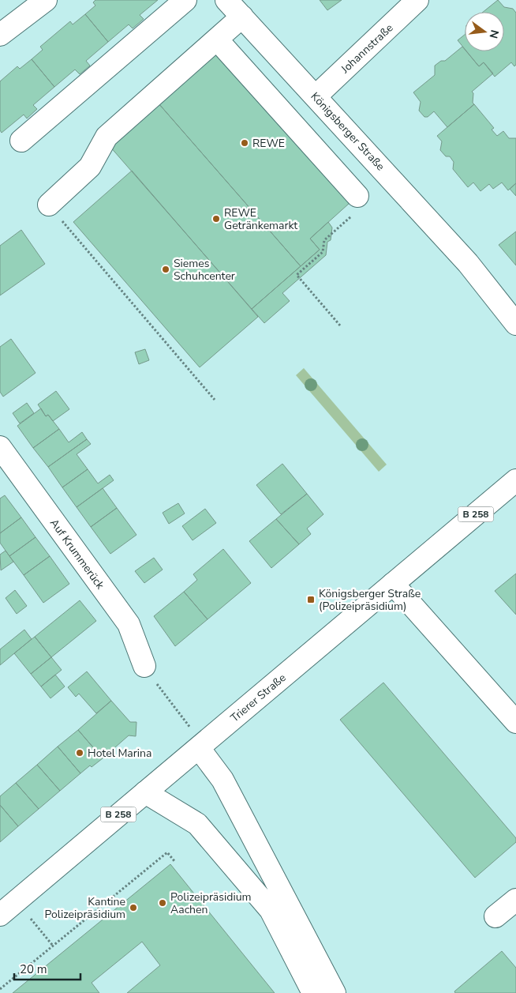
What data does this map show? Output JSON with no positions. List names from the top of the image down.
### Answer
{
  "streets": {
    "street": [
      "Johannstraße",
      "Königsberger Straße",
      "B 258",
      "Auf Krummerück",
      "Trierer Straße"
    ]
  },
  "crossings": [
    ["Johannstraße", "Königsberger Straße"]
  ],
  "places": {
    "other": [
      "REWE",
      "REWE Getränkemarkt",
      "Siemes Schuhcenter",
      "Hotel Marina",
      "Polizeipräsidium Aachen",
      "Kantine Polizeipräsidium"
    ],
    "transit": ["Königsberger Straße (Polizeipräsidium)"]
  },
  "scale_bar": "20 m",
  "north": "right"
}
